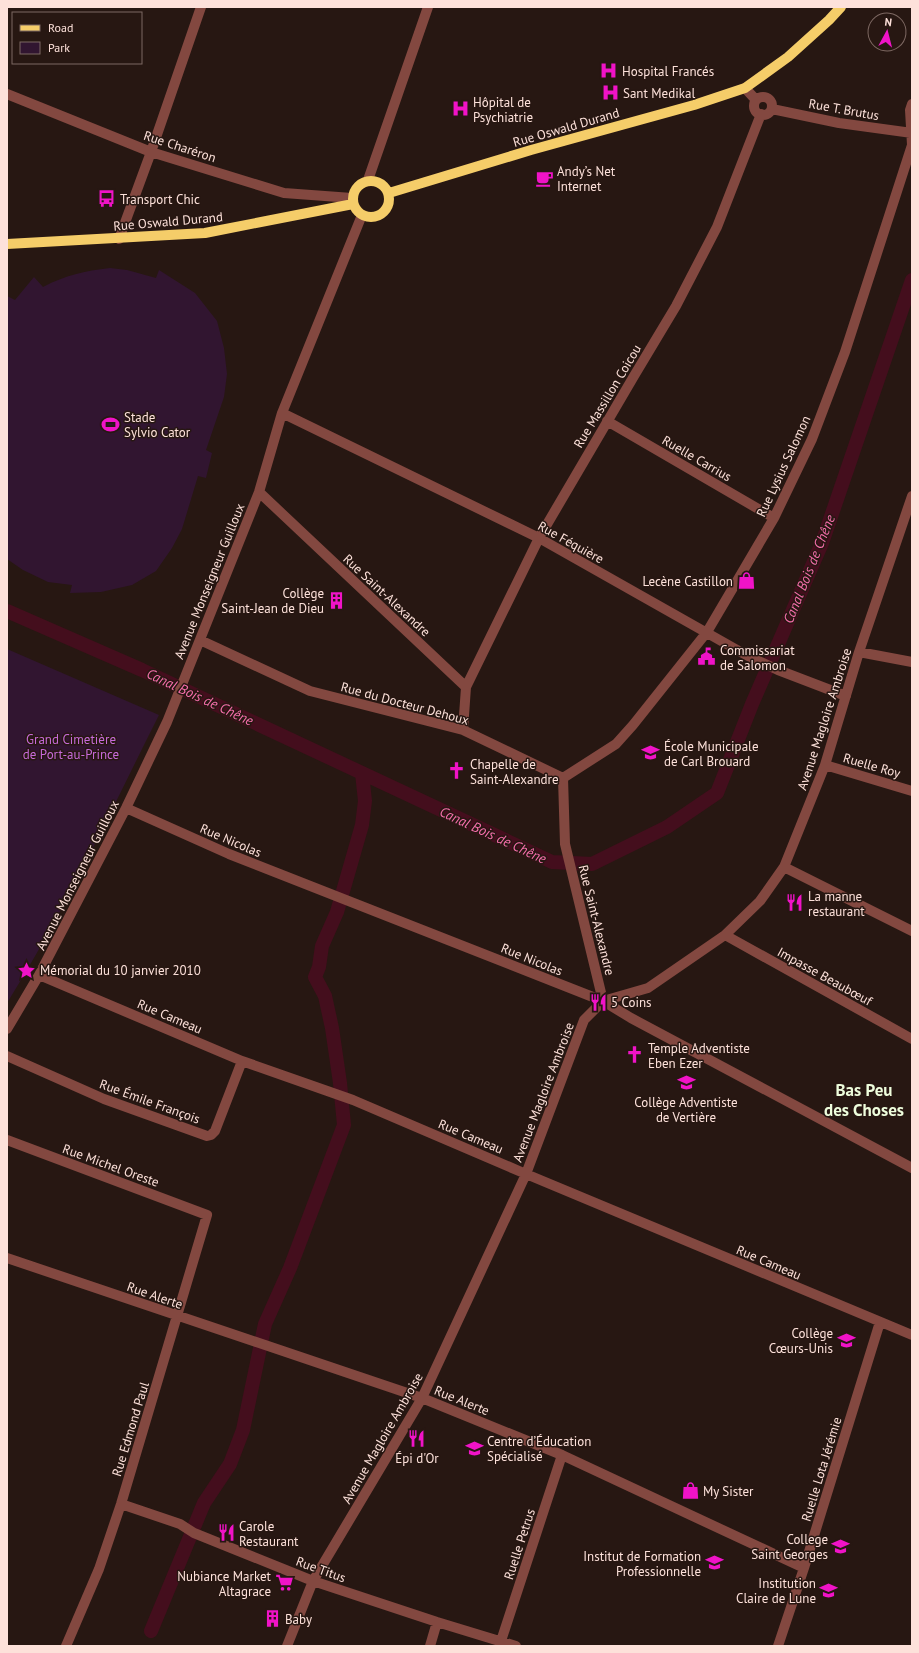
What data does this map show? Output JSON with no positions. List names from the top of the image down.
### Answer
{
  "streets": {
    "main road": ["Rue Oswald Durand"],
    "street": [
      "Rue T. Brutus",
      "Rue Charéron",
      "Rue Massillon Coicou",
      "Ruelle Carrius",
      "Rue Lysius Salomon",
      "Rue Féquière",
      "Avenue Monseigneur Guilloux",
      "Rue Saint-Alexandre",
      "Rue du Docteur Dehoux",
      "Avenue Magloire Ambroise",
      "Ruelle Roy",
      "Rue Nicolas",
      "Impasse Beaubœuf",
      "Rue Cameau",
      "Rue Émile François",
      "Rue Michel Oreste",
      "Rue Alerte",
      "Rue Edmond Paul",
      "Ruelle Lota Jérémie",
      "Ruelle Petrus",
      "Rue Titus"
    ]
  },
  "crossings": [
    ["Rue T. Brutus", "Rue Massillon Coicou"],
    ["Rue T. Brutus", "Rue Lysius Salomon"],
    ["Rue Oswald Durand", "Rue Charéron"],
    ["Rue Oswald Durand", "Avenue Monseigneur Guilloux"],
    ["Rue Charéron", "Avenue Monseigneur Guilloux"],
    ["Rue Massillon Coicou", "Ruelle Carrius"],
    ["Rue Massillon Coicou", "Rue Féquière"],
    ["Rue Massillon Coicou", "Rue Saint-Alexandre"],
    ["Ruelle Carrius", "Rue Lysius Salomon"],
    ["Rue Lysius Salomon", "Rue Féquière"],
    ["Rue Lysius Salomon", "Rue Saint-Alexandre"],
    ["Rue Lysius Salomon", "Rue du Docteur Dehoux"],
    ["Rue Féquière", "Avenue Monseigneur Guilloux"],
    ["Rue Féquière", "Avenue Magloire Ambroise"],
    ["Avenue Monseigneur Guilloux", "Rue Saint-Alexandre"],
    ["Avenue Monseigneur Guilloux", "Rue du Docteur Dehoux"],
    ["Avenue Monseigneur Guilloux", "Rue Nicolas"],
    ["Avenue Monseigneur Guilloux", "Rue Cameau"],
    ["Rue Saint-Alexandre", "Rue du Docteur Dehoux"],
    ["Rue Saint-Alexandre", "Avenue Magloire Ambroise"],
    ["Rue Saint-Alexandre", "Rue Nicolas"],
    ["Avenue Magloire Ambroise", "Ruelle Roy"],
    ["Avenue Magloire Ambroise", "Rue Nicolas"],
    ["Avenue Magloire Ambroise", "Impasse Beaubœuf"],
    ["Avenue Magloire Ambroise", "Rue Cameau"],
    ["Avenue Magloire Ambroise", "Rue Alerte"],
    ["Avenue Magloire Ambroise", "Rue Titus"],
    ["Rue Cameau", "Rue Émile François"],
    ["Rue Cameau", "Ruelle Lota Jérémie"],
    ["Rue Michel Oreste", "Rue Edmond Paul"],
    ["Rue Alerte", "Rue Edmond Paul"],
    ["Rue Alerte", "Ruelle Lota Jérémie"],
    ["Rue Alerte", "Ruelle Petrus"],
    ["Rue Edmond Paul", "Rue Titus"],
    ["Ruelle Petrus", "Rue Titus"]
  ],
  "districts": ["Bas Peu des Choses"],
  "water": ["Canal Bois de Chêne"],
  "parks": ["Grand Cimetière de Port-au-Prince"],
  "places": {
    "hospital": ["Hospital Francés", "Sant Medikal", "Hôpital de Psychiatrie"],
    "cafe": ["Andy’s Net Internet"],
    "bus stop": ["Transport Chic"],
    "sports": ["Stade Sylvio Cator"],
    "shop": ["Lecène Castillon", "My Sister"],
    "building": ["Collège Saint-Jean de Dieu", "Baby"],
    "public building": ["Commissariat de Salomon"],
    "school or university": [
      "École Municipale de Carl Brouard",
      "Collège Adventiste de Vertière",
      "Collège Cœurs-Unis",
      "Centre d’Éducation Spécialisé",
      "College Saint Georges",
      "Institut de Formation Professionnelle",
      "Institution Claire de Lune"
    ],
    "church": ["Chapelle de Saint-Alexandre", "Temple Adventiste Eben Ezer"],
    "restaurant": [
      "La manne restaurant",
      "5 Coins",
      "Épi d'Or",
      "Carole Restaurant"
    ],
    "place": ["Mémorial du 10 janvier 2010"],
    "supermarket": ["Nubiance Market Altagrace"]
  },
  "legend": ["Road", "Park"],
  "north": "top"
}
